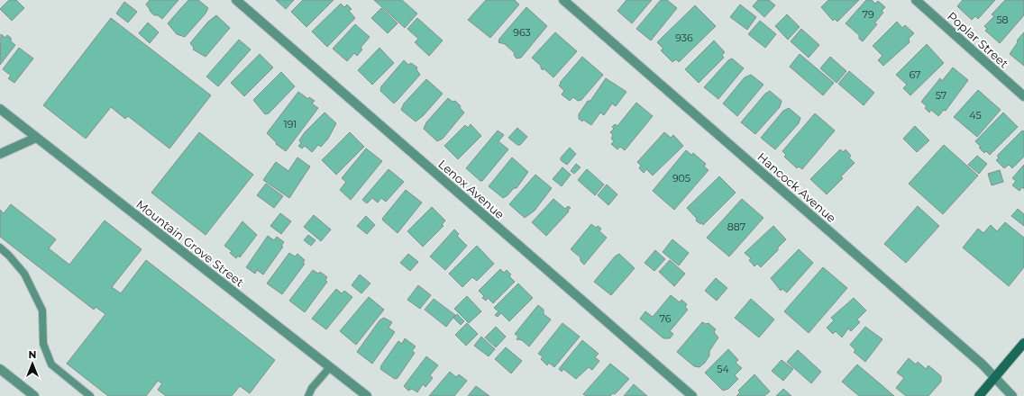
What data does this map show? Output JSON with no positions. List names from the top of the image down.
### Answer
{
  "streets": {
    "street": [
      "Poplar Street",
      "Hancock Avenue",
      "Lenox Avenue",
      "Mountain Grove Street"
    ]
  },
  "house_numbers": [
    "79",
    "58",
    "963",
    "936",
    "67",
    "57",
    "45",
    "191",
    "905",
    "887",
    "76",
    "54"
  ],
  "north": "top"
}
